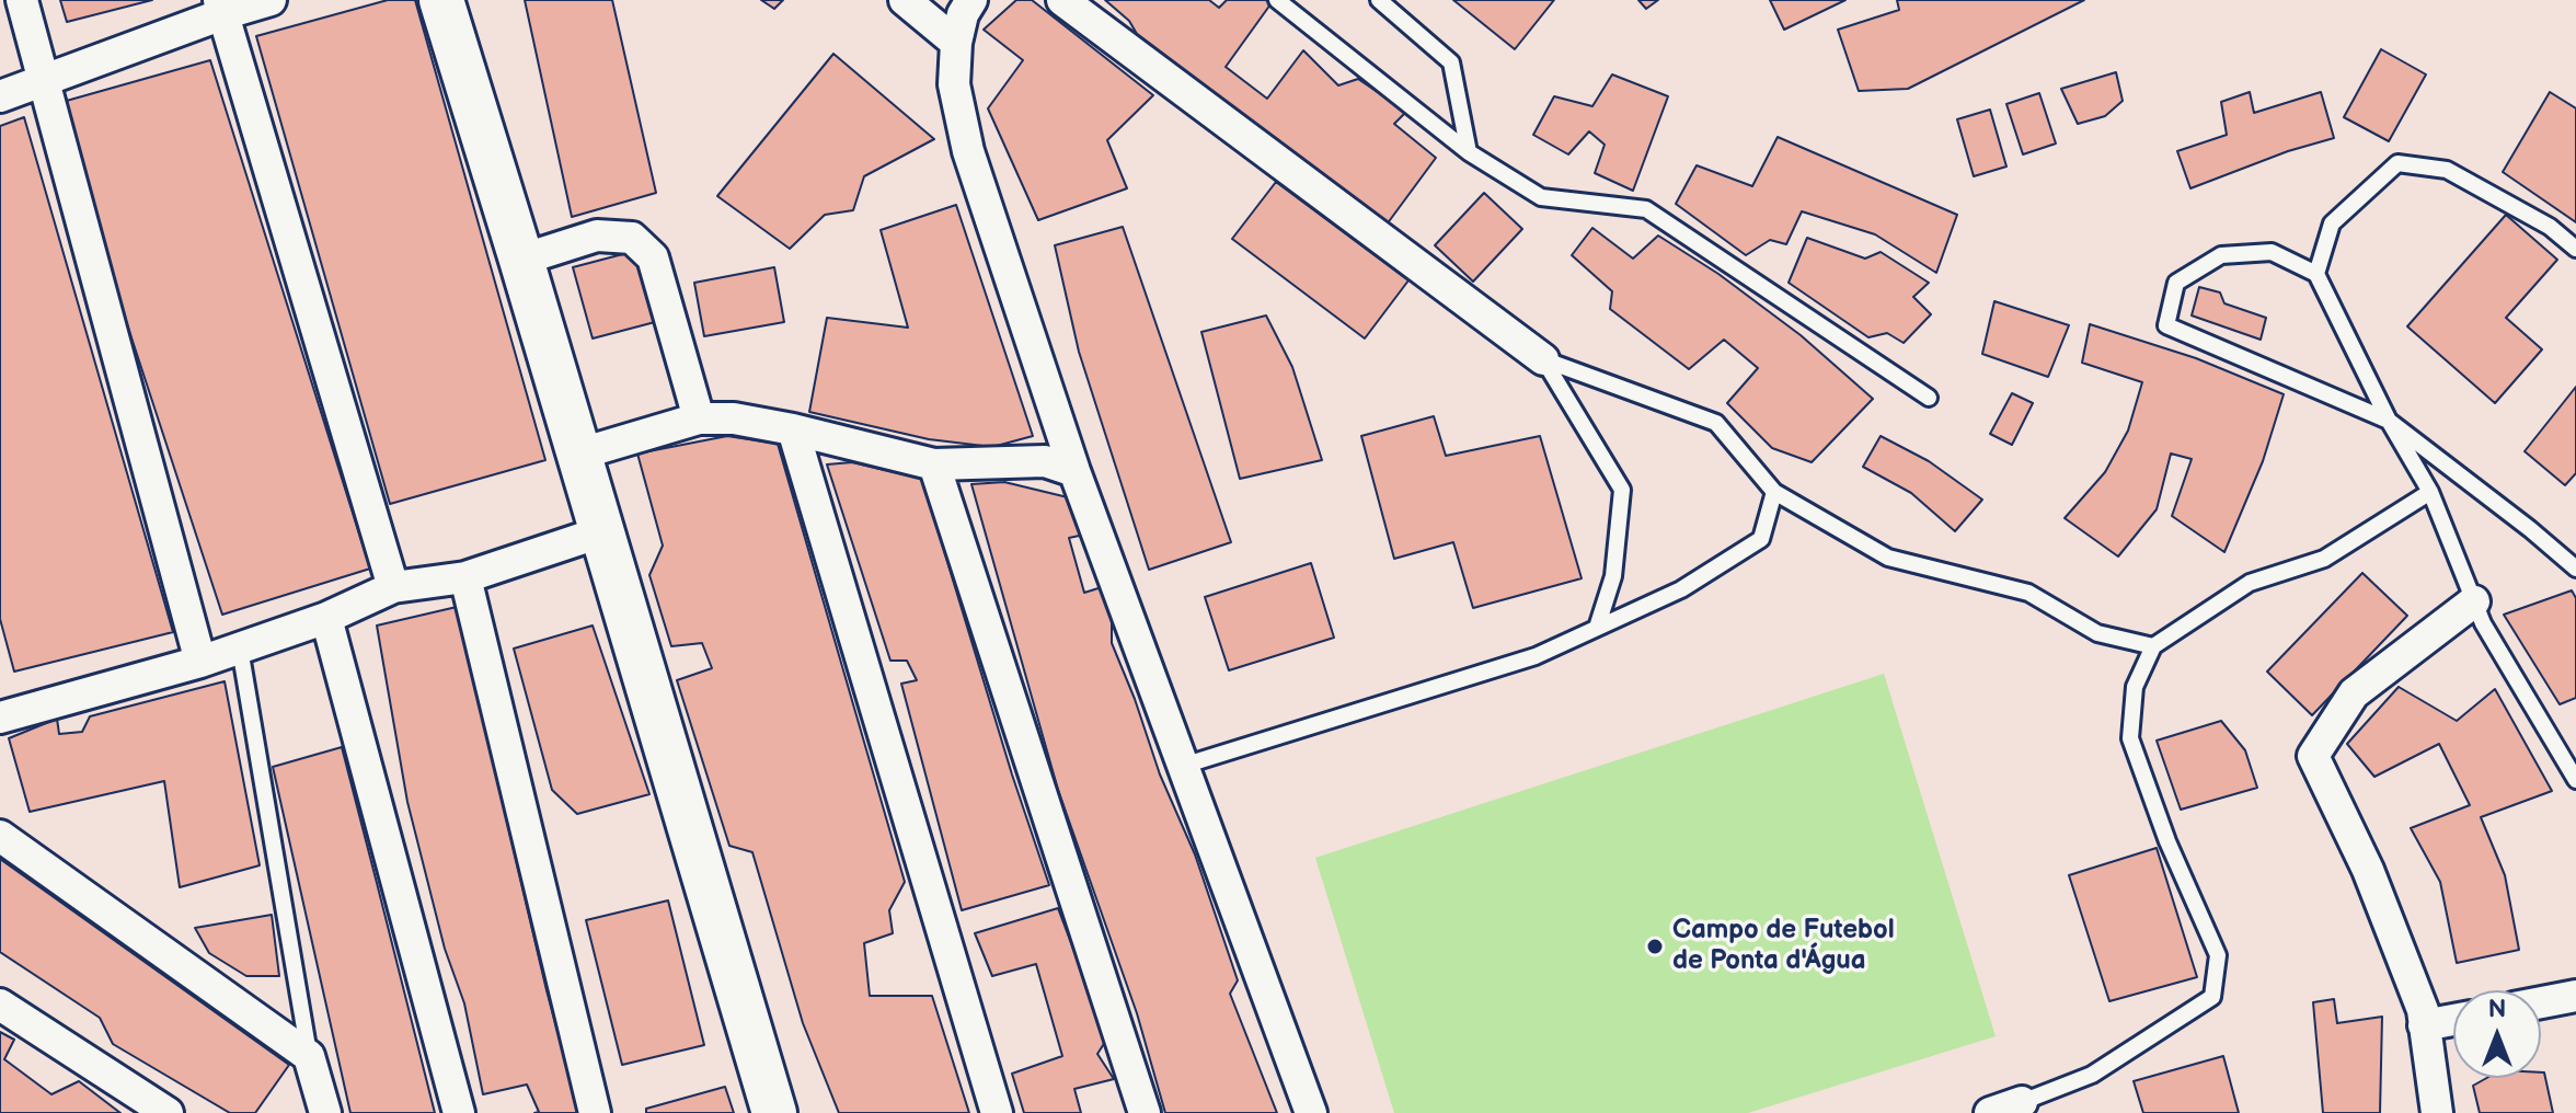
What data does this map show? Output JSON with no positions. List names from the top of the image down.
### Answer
{
  "places": ["Campo de Futebol de Ponta d'Água"],
  "north": "top"
}
